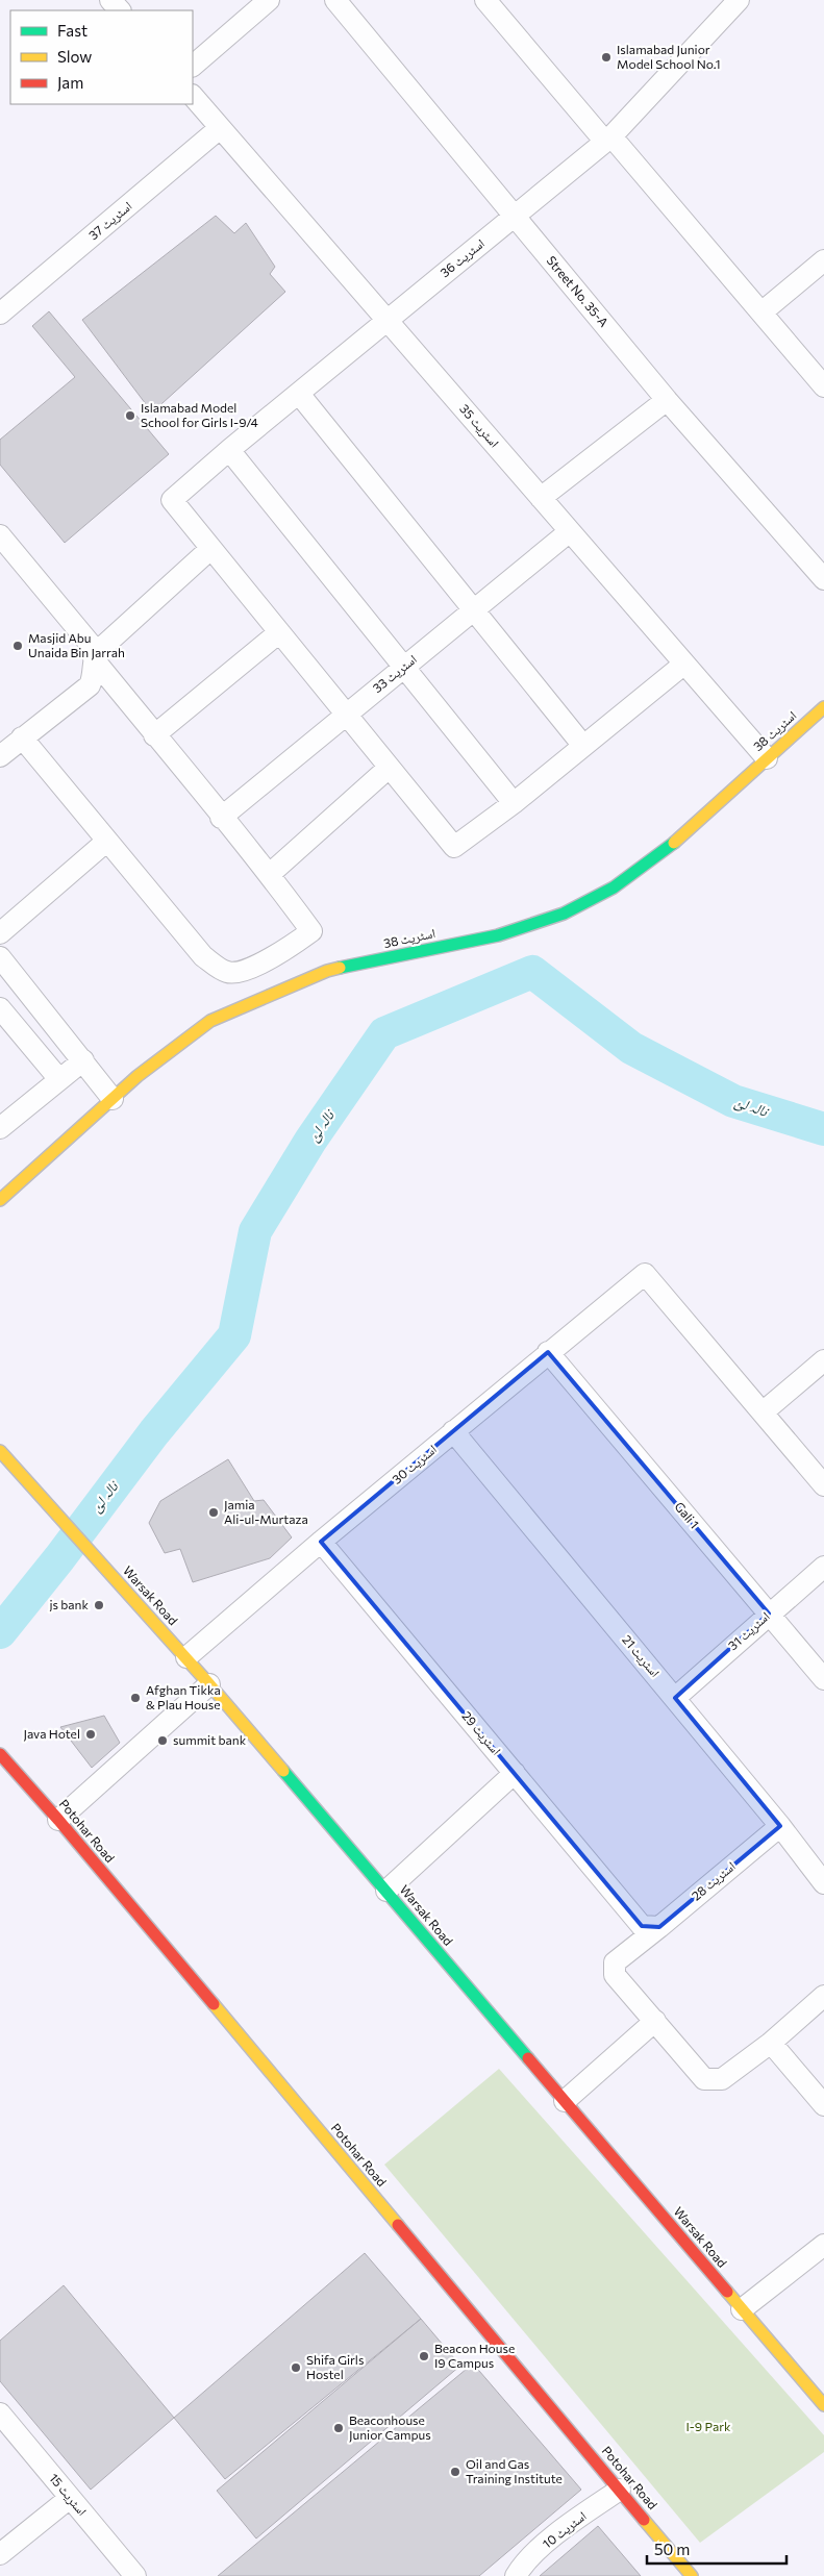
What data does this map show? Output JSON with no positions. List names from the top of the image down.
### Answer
{
  "streets": {
    "street": [
      "اسٹریٹ 37",
      "اسٹریٹ 36",
      "Street No. 35-A",
      "اسٹریٹ 35",
      "اسٹریٹ 33",
      "اسٹریٹ 38",
      "اسٹریٹ 30",
      "Gali 1",
      "Warsak Road",
      "اسٹریٹ 31",
      "اسٹریٹ 21",
      "اسٹریٹ 29",
      "Potohar Road",
      "اسٹریٹ 28",
      "اسٹریٹ 15",
      "اسٹریٹ 10"
    ]
  },
  "crossings": [
    ["اسٹریٹ 37", "اسٹریٹ 35"],
    ["اسٹریٹ 36", "Street No. 35-A"],
    ["اسٹریٹ 36", "اسٹریٹ 35"],
    ["اسٹریٹ 35", "اسٹریٹ 33"],
    ["اسٹریٹ 35", "اسٹریٹ 38"],
    ["اسٹریٹ 30", "Gali 1"],
    ["اسٹریٹ 30", "Warsak Road"],
    ["اسٹریٹ 30", "اسٹریٹ 21"],
    ["اسٹریٹ 30", "اسٹریٹ 29"],
    ["Gali 1", "اسٹریٹ 31"],
    ["اسٹریٹ 31", "اسٹریٹ 21"],
    ["اسٹریٹ 21", "اسٹریٹ 28"],
    ["اسٹریٹ 29", "اسٹریٹ 28"],
    ["Potohar Road", "اسٹریٹ 10"]
  ],
  "water": ["نالہ لئ"],
  "parks": ["I-9 Park"],
  "places": [
    "Islamabad Junior Model School No.1",
    "Islamabad Model School for Girls I-9/4",
    "Masjid Abu Unaida Bin Jarrah",
    "Jamia Ali-ul-Murtaza",
    "js bank",
    "Afghan Tikka & Plau House",
    "Java Hotel",
    "summit bank",
    "Beacon House I9 Campus",
    "Shifa Girls Hostel",
    "Beaconhouse Junior Campus",
    "Oil and Gas Training Institute"
  ],
  "legend": ["Fast", "Slow", "Jam"],
  "scale_bar": "50 m"
}
